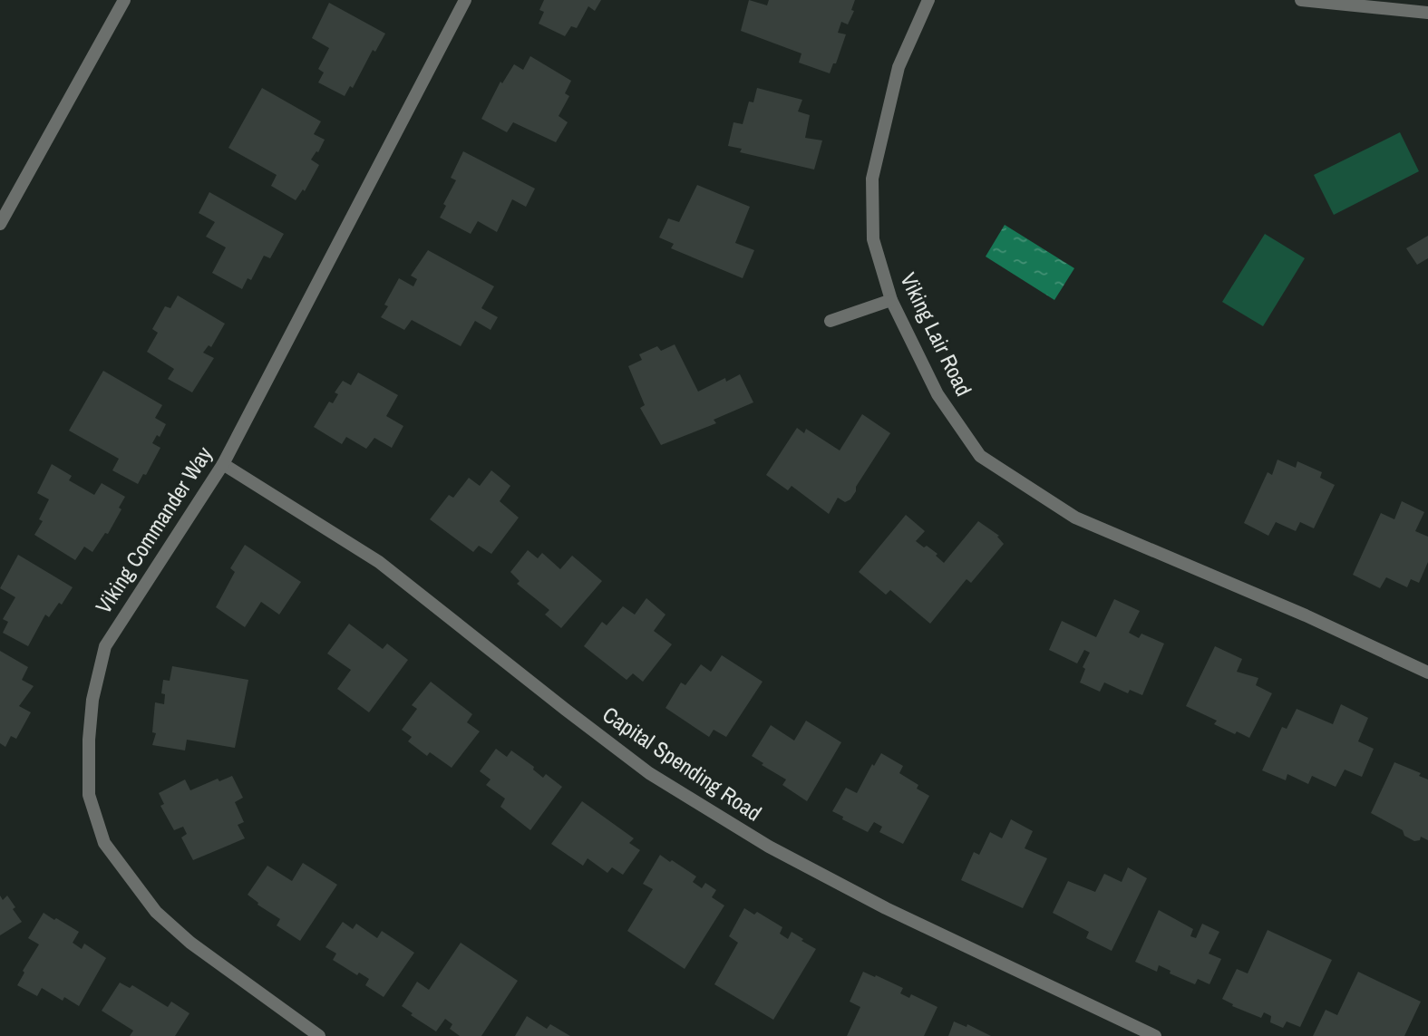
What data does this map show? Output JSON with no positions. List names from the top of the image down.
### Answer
{
  "streets": {
    "street": ["Viking Lair Road", "Viking Commander Way", "Capital Spending Road"]
  },
  "crossings": [
    ["Viking Commander Way", "Capital Spending Road"]
  ]
}
